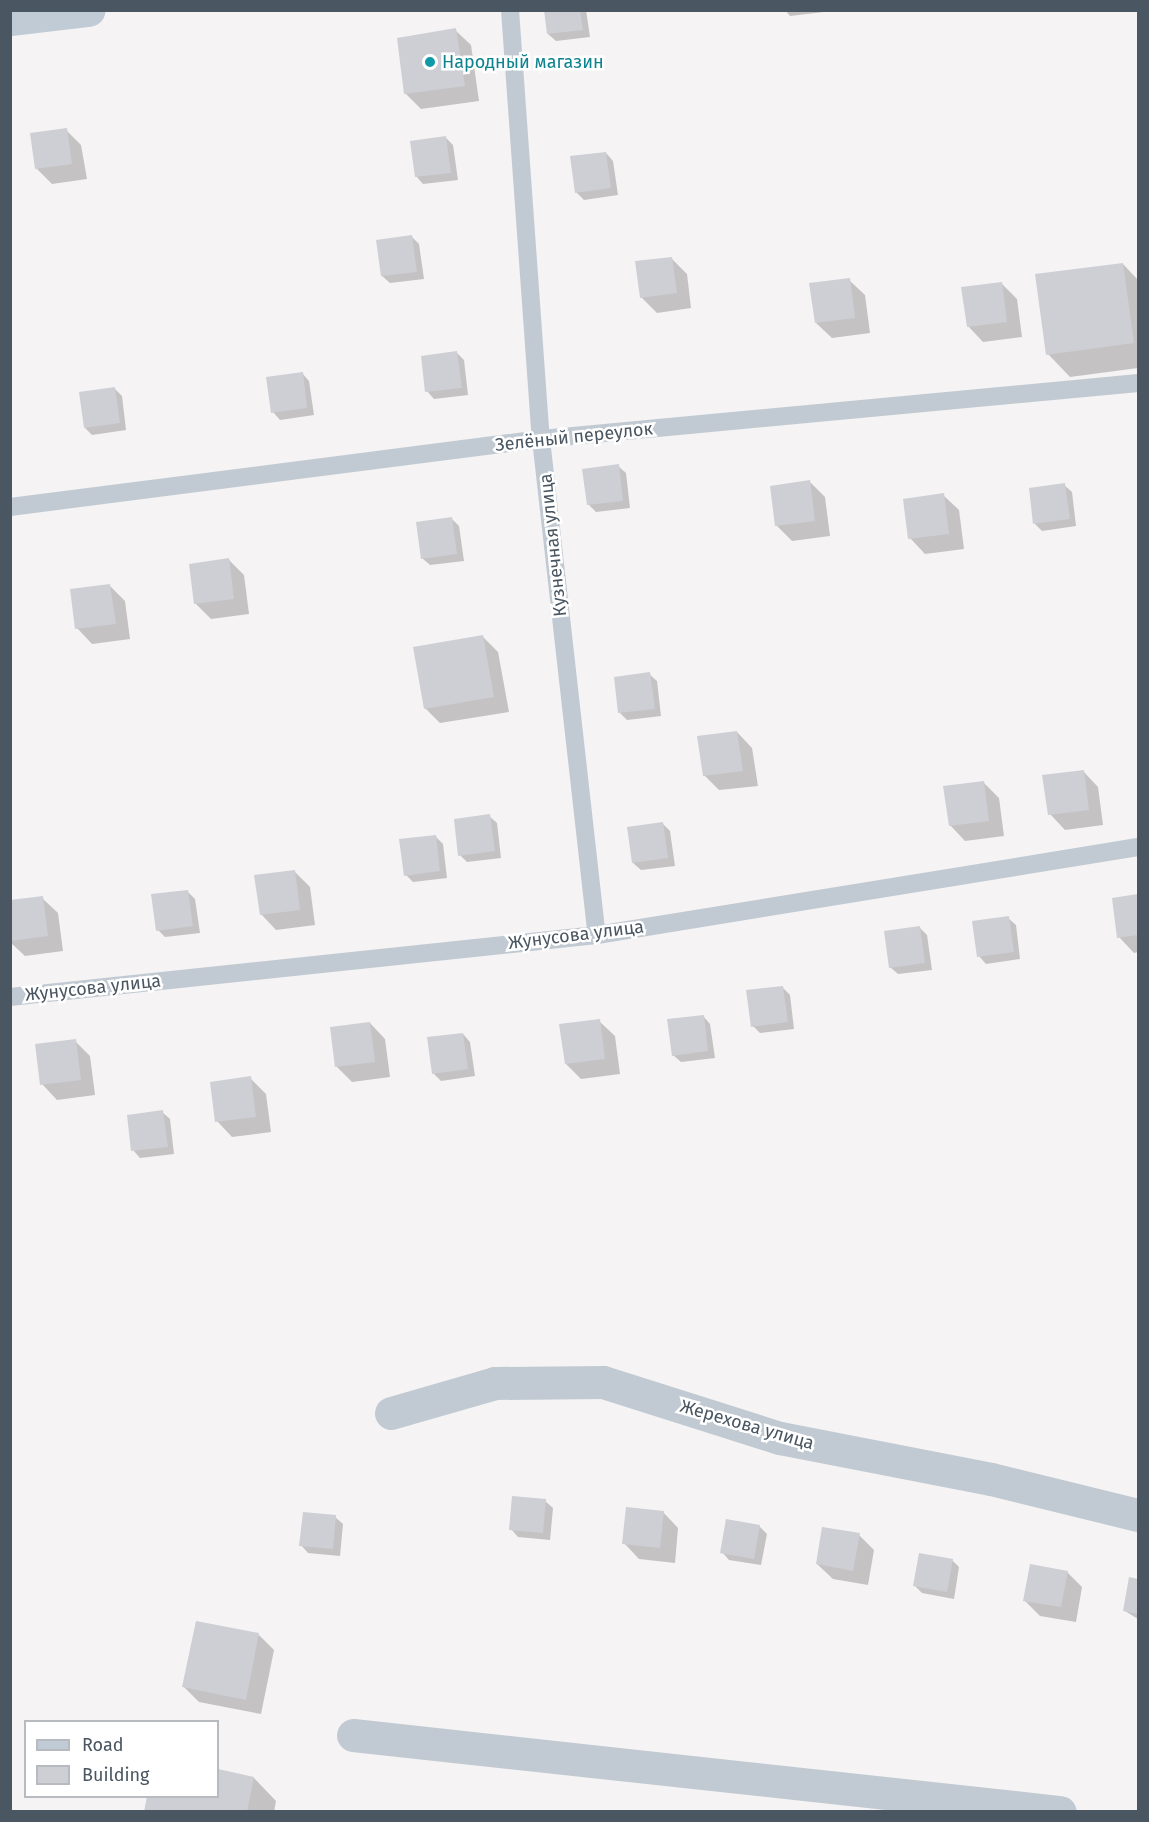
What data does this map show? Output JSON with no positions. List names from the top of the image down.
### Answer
{
  "streets": {
    "street": ["Жерехова улица"],
    "lane": ["Зелёный переулок", "Кузнечная улица", "Жунусова улица"]
  },
  "crossings": [
    ["Зелёный переулок", "Кузнечная улица"],
    ["Кузнечная улица", "Жунусова улица"]
  ],
  "places": ["Народный магазин"],
  "legend": ["Road", "Building"]
}
